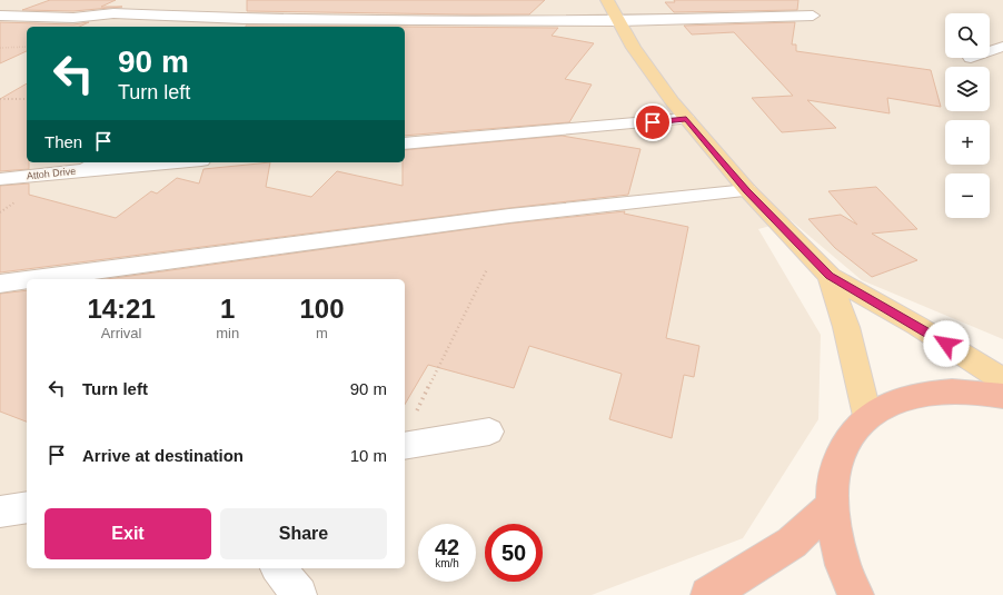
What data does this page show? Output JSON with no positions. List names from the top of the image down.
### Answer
{
  "streets": {
    "street": ["Attoh Drive"]
  },
  "page": {
    "map_buttons": ["+", "−"],
    "turn": ["90 m", "Turn left"],
    "then": "Then",
    "eta": [
      "14:21",
      "Arrival",
      "1",
      "min",
      "100",
      "m"
    ],
    "list": [
      {
        "name": "Turn left",
        "value": "90 m"
      },
      {
        "name": "Arrive at destination",
        "value": "10 m"
      }
    ],
    "buttons": ["Exit", "Share"],
    "speed": "42 km/h",
    "limit": "50"
  }
}
